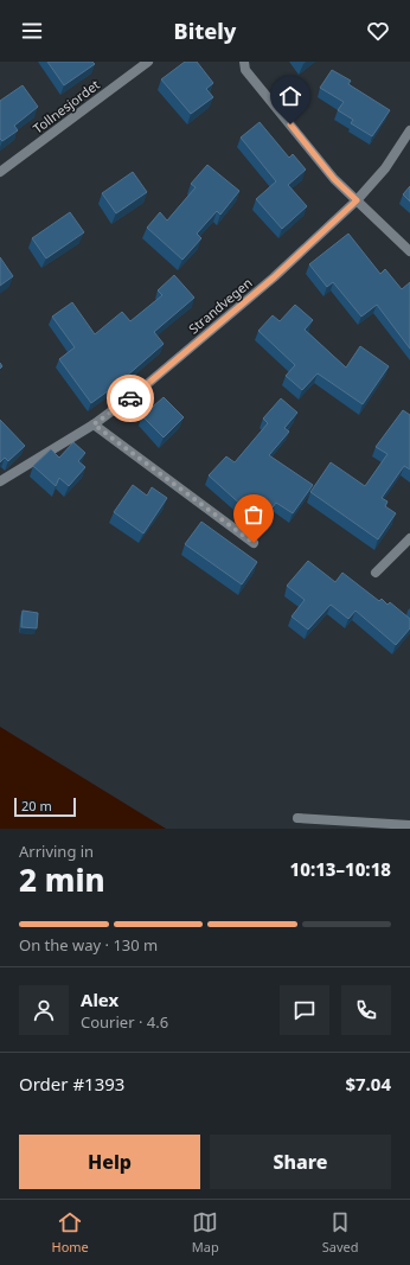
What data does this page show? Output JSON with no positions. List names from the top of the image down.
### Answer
{
  "streets": {
    "street": ["Tollnesjordet", "Strandvegen"]
  },
  "scale_bar": "20 m",
  "page": {
    "header": "Bitely",
    "scale": "20 m",
    "heading": ["2 min", "Arriving in", "10:13–10:18"],
    "panel": [
      "Alex",
      "Courier · 4.6",
      "Order #1393",
      "$7.04"
    ],
    "bar": "On the way · 130 m",
    "buttons": ["Help", "Share"],
    "tabs": ["Home", "Map", "Saved"]
  }
}
